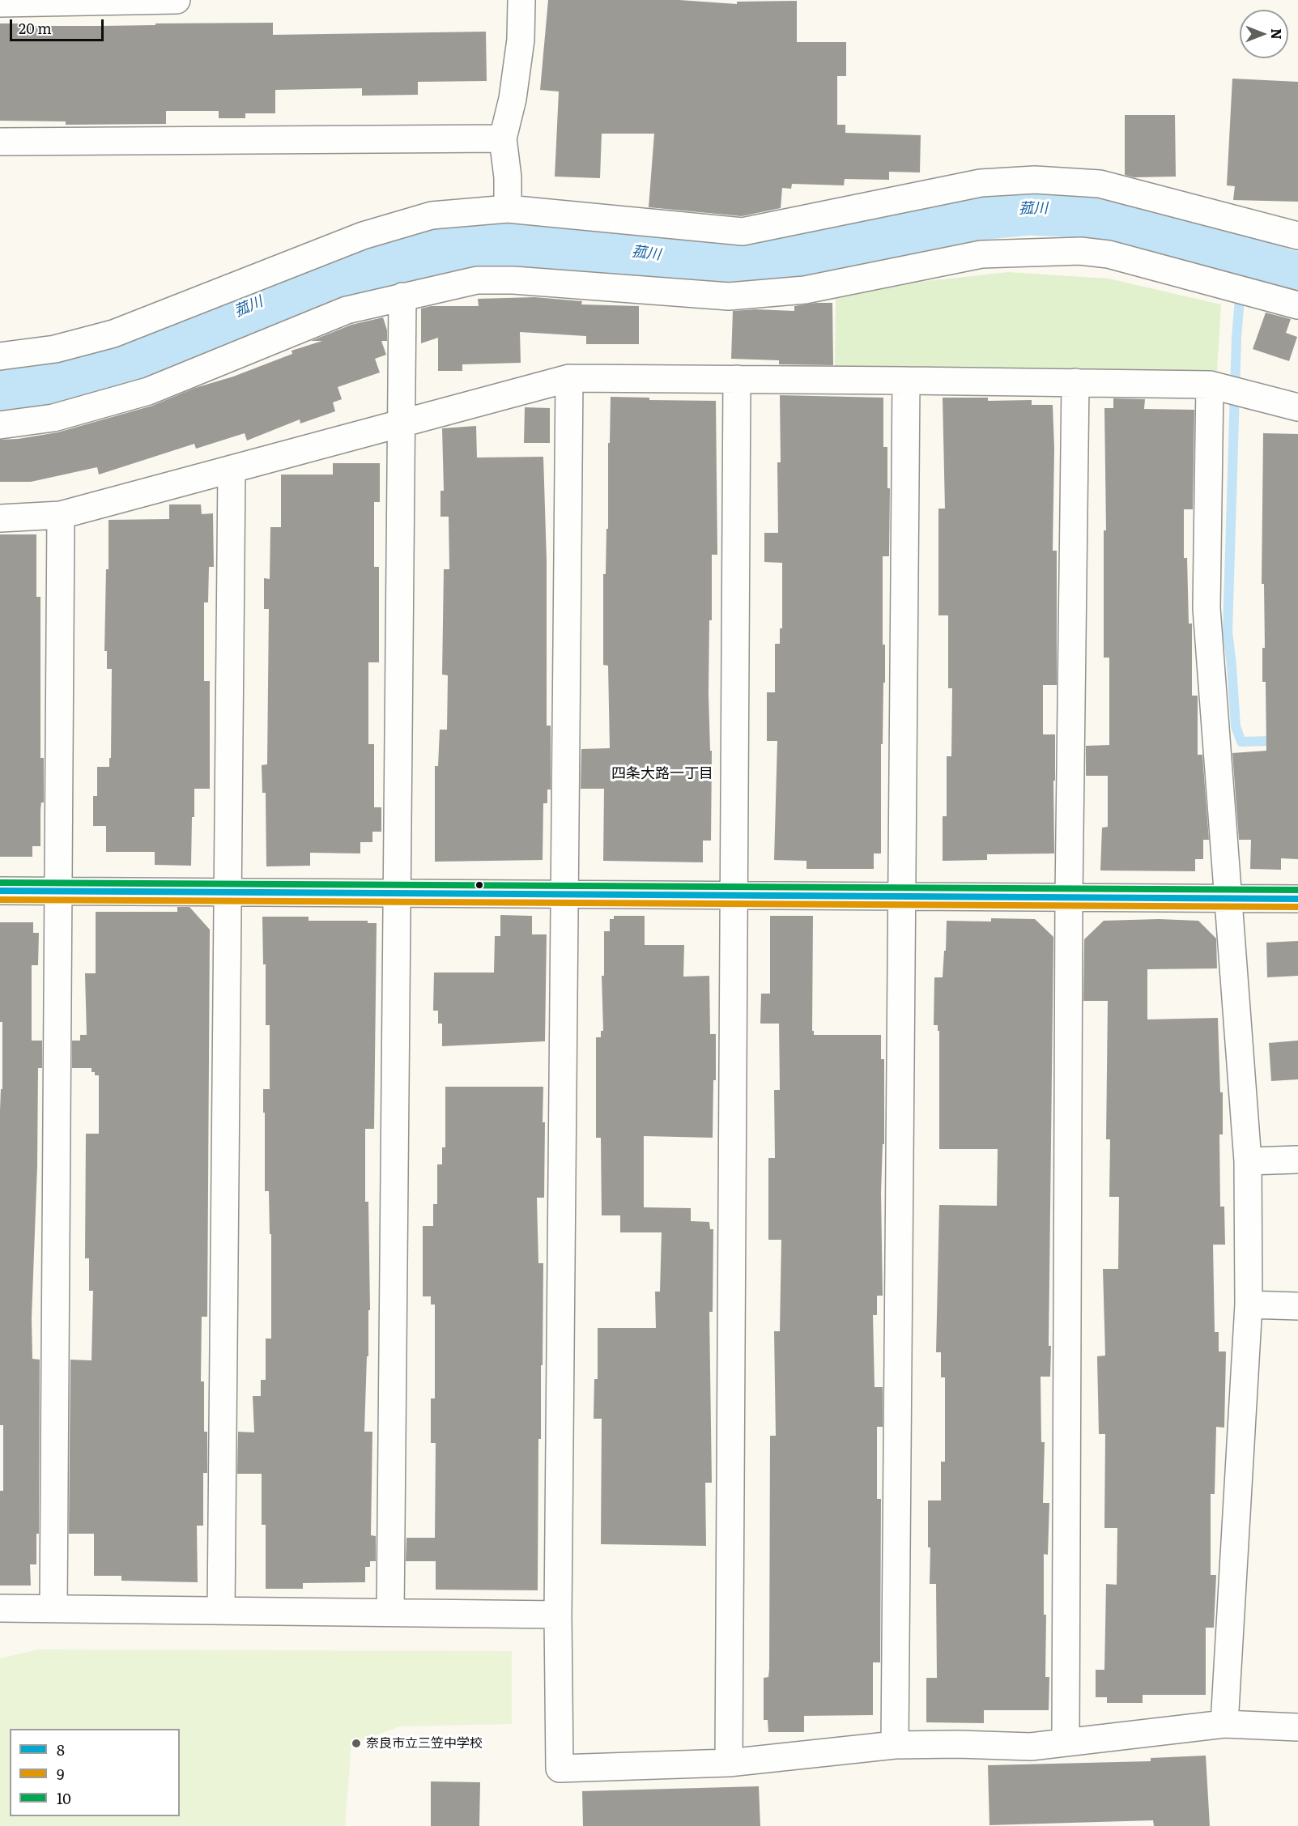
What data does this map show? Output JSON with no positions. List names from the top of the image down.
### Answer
{
  "districts": ["四条大路一丁目"],
  "water": ["菰川"],
  "places": ["奈良市立三笠中学校"],
  "lines": ["transit line 10", "transit line 8", "transit line 9"],
  "legend": ["8", "9", "10"],
  "scale_bar": "20 m",
  "north": "right"
}
